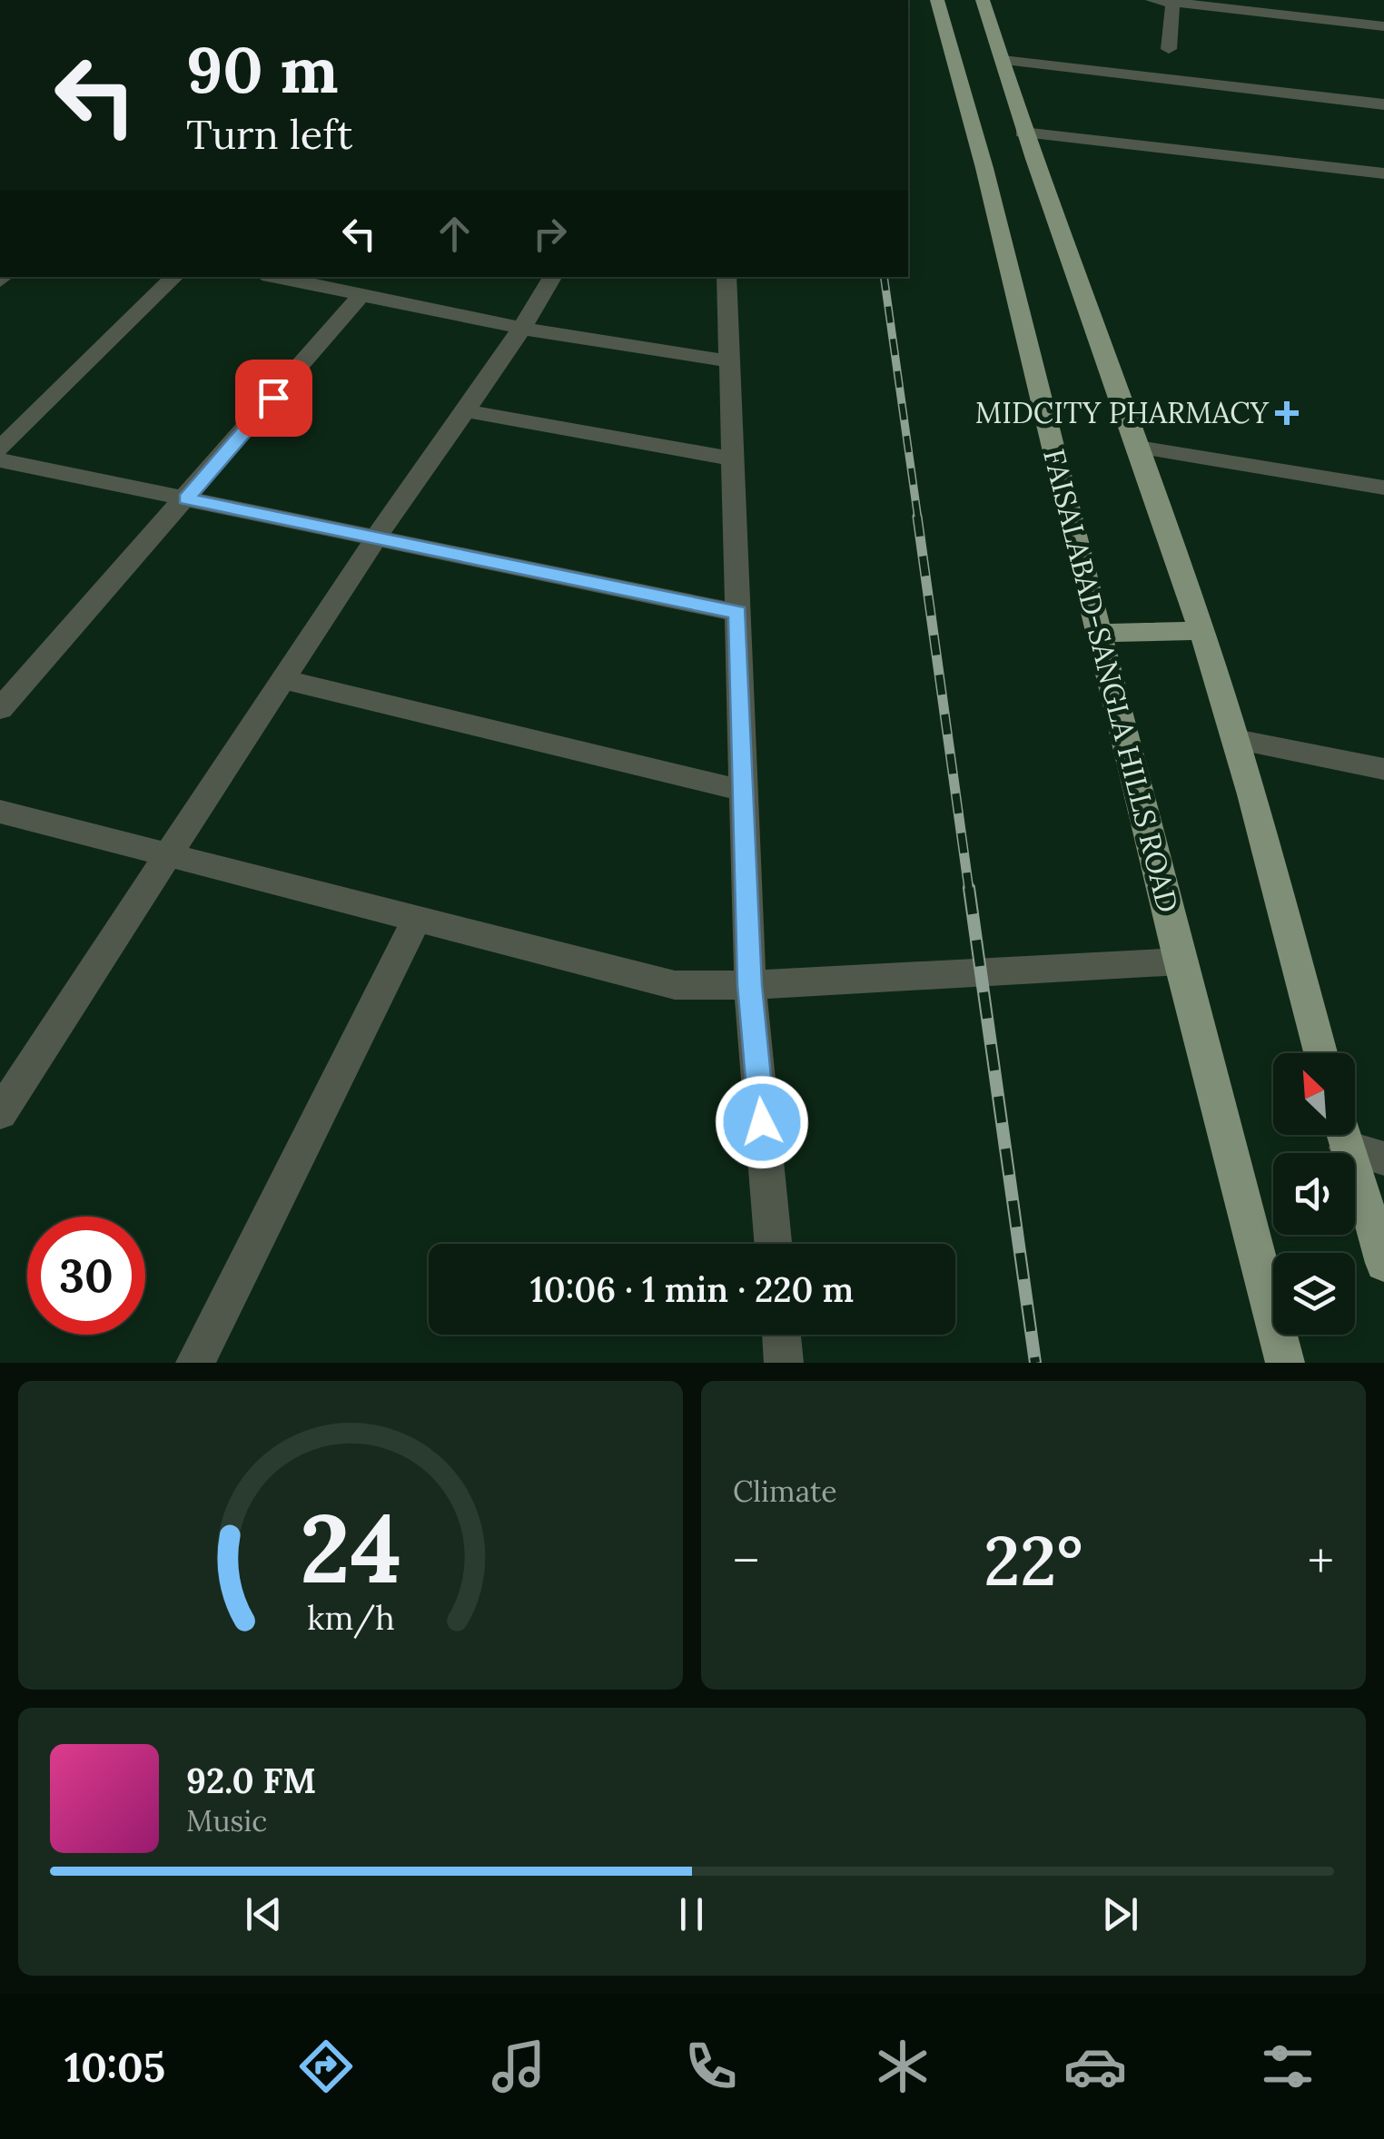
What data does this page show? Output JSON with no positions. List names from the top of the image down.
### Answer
{
  "streets": {
    "main road": ["FAISALABAD-SANGLA HILLS ROAD"]
  },
  "places": {
    "health": ["MIDCITY PHARMACY"]
  },
  "north": "top left",
  "page": {
    "turn": ["90 m", "Turn left"],
    "limit": "30",
    "trip": "10:06 · 1 min · 220 m",
    "tile": "Climate",
    "heat": ["−", "22°", "+"],
    "song": ["92.0 FM", "Music"],
    "tabs": "10:05",
    "gauge": ["24", "km/h"]
  }
}
